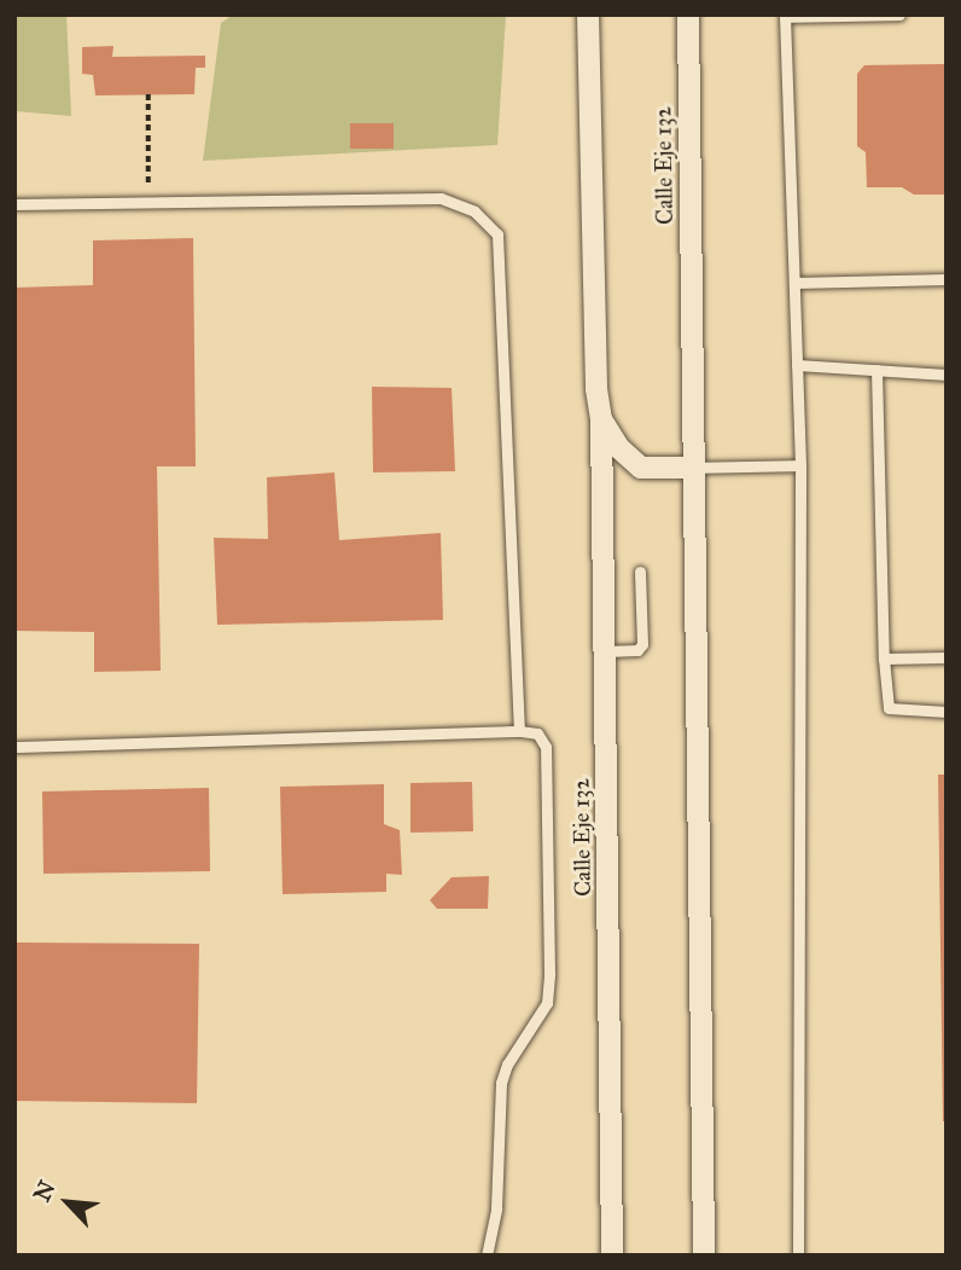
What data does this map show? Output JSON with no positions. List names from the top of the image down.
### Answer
{
  "streets": {
    "street": ["Calle Eje 132"]
  },
  "north": "top left"
}
